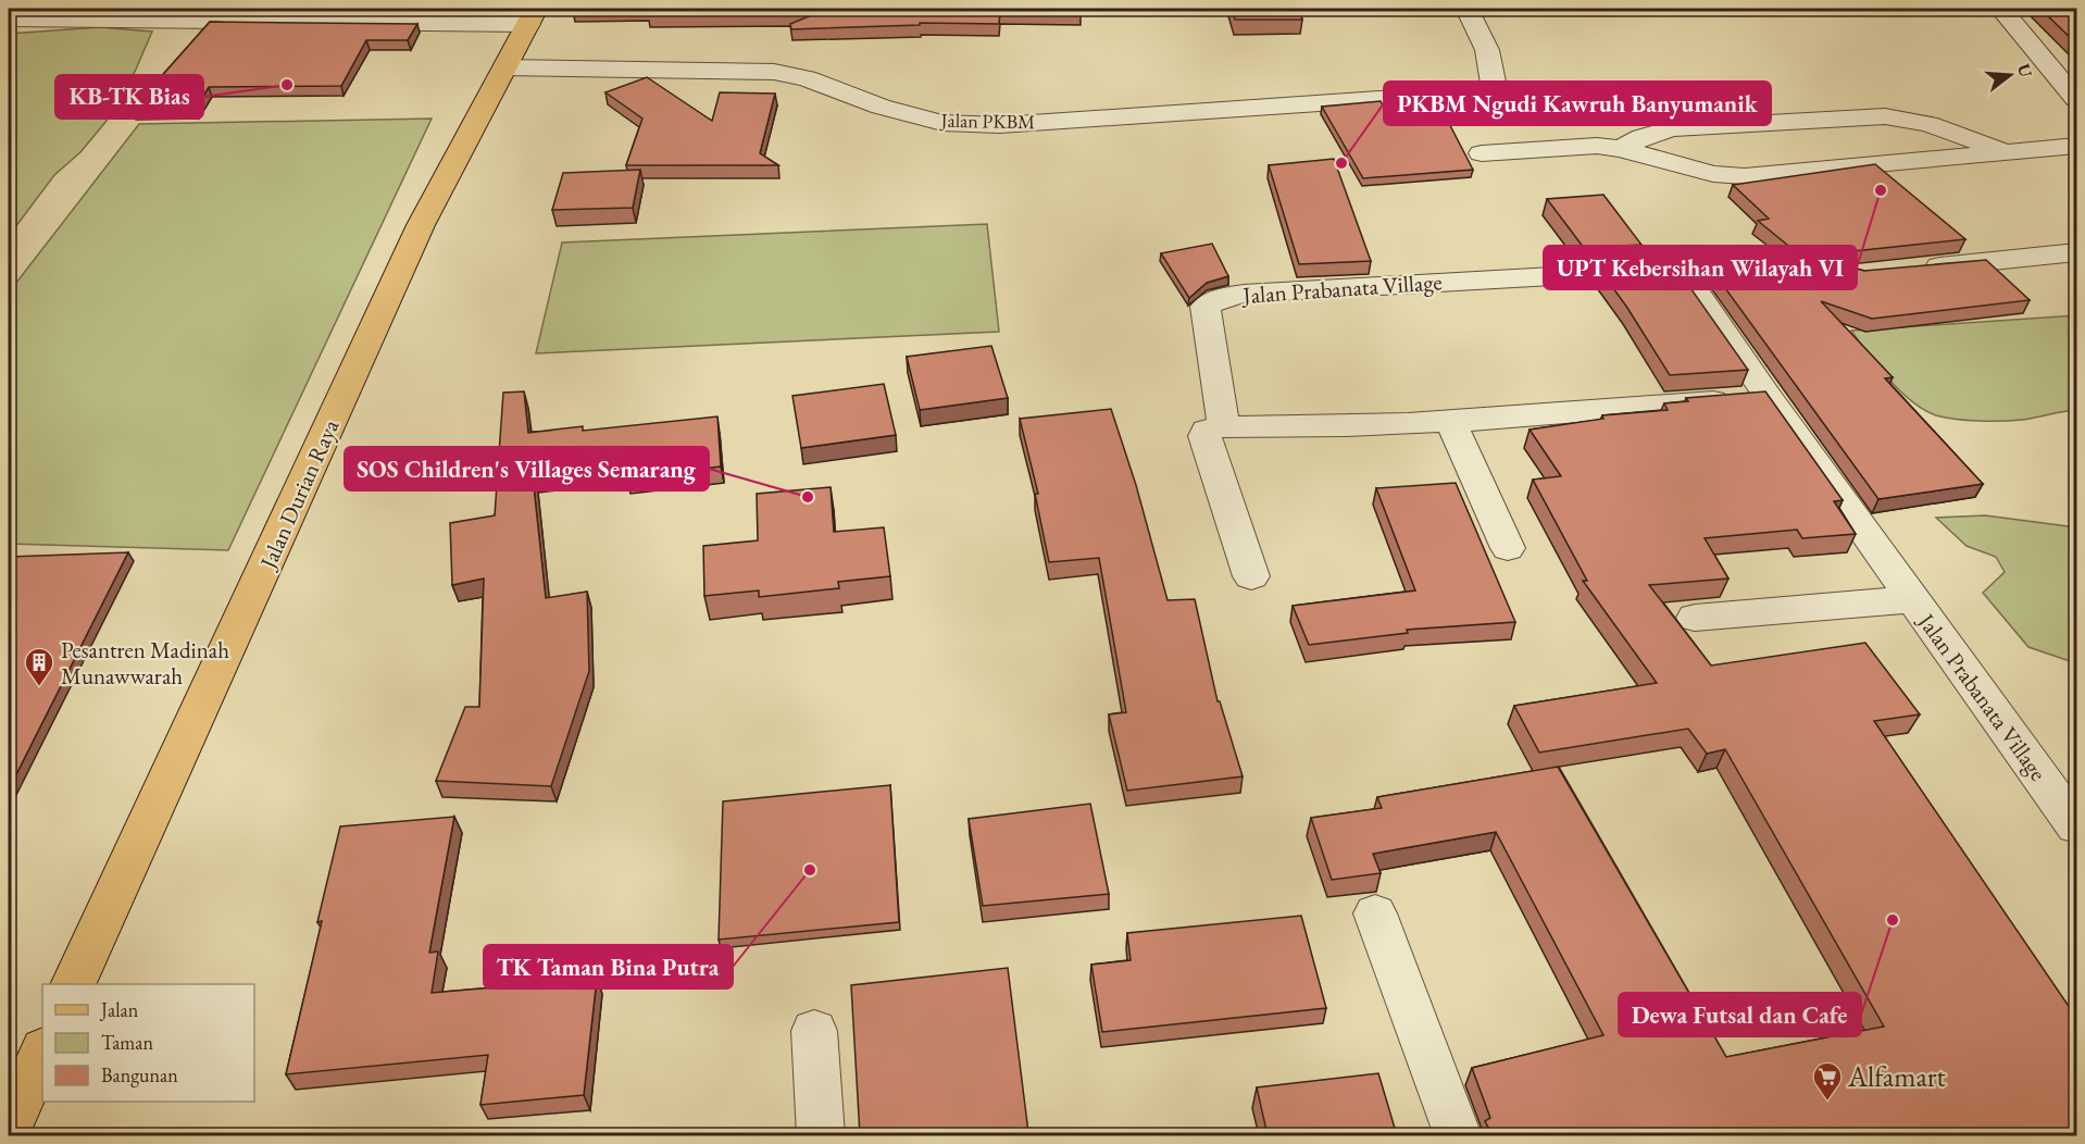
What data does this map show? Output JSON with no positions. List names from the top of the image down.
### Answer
{
  "streets": {
    "main road": ["Jalan Durian Raya"],
    "street": ["Jalan PKBM", "Jalan Prabanata Village"]
  },
  "crossings": [
    ["Jalan PKBM", "Jalan Durian Raya"]
  ],
  "places": {
    "other": [
      "KB-TK Bias",
      "PKBM Ngudi Kawruh Banyumanik",
      "UPT Kebersihan Wilayah VI",
      "SOS Children's Villages Semarang",
      "TK Taman Bina Putra",
      "Dewa Futsal dan Cafe"
    ],
    "building": ["Pesantren Madinah Munawwarah"],
    "supermarket": ["Alfamart"]
  },
  "legend": ["Jalan", "Taman", "Bangunan"],
  "north": "right"
}
